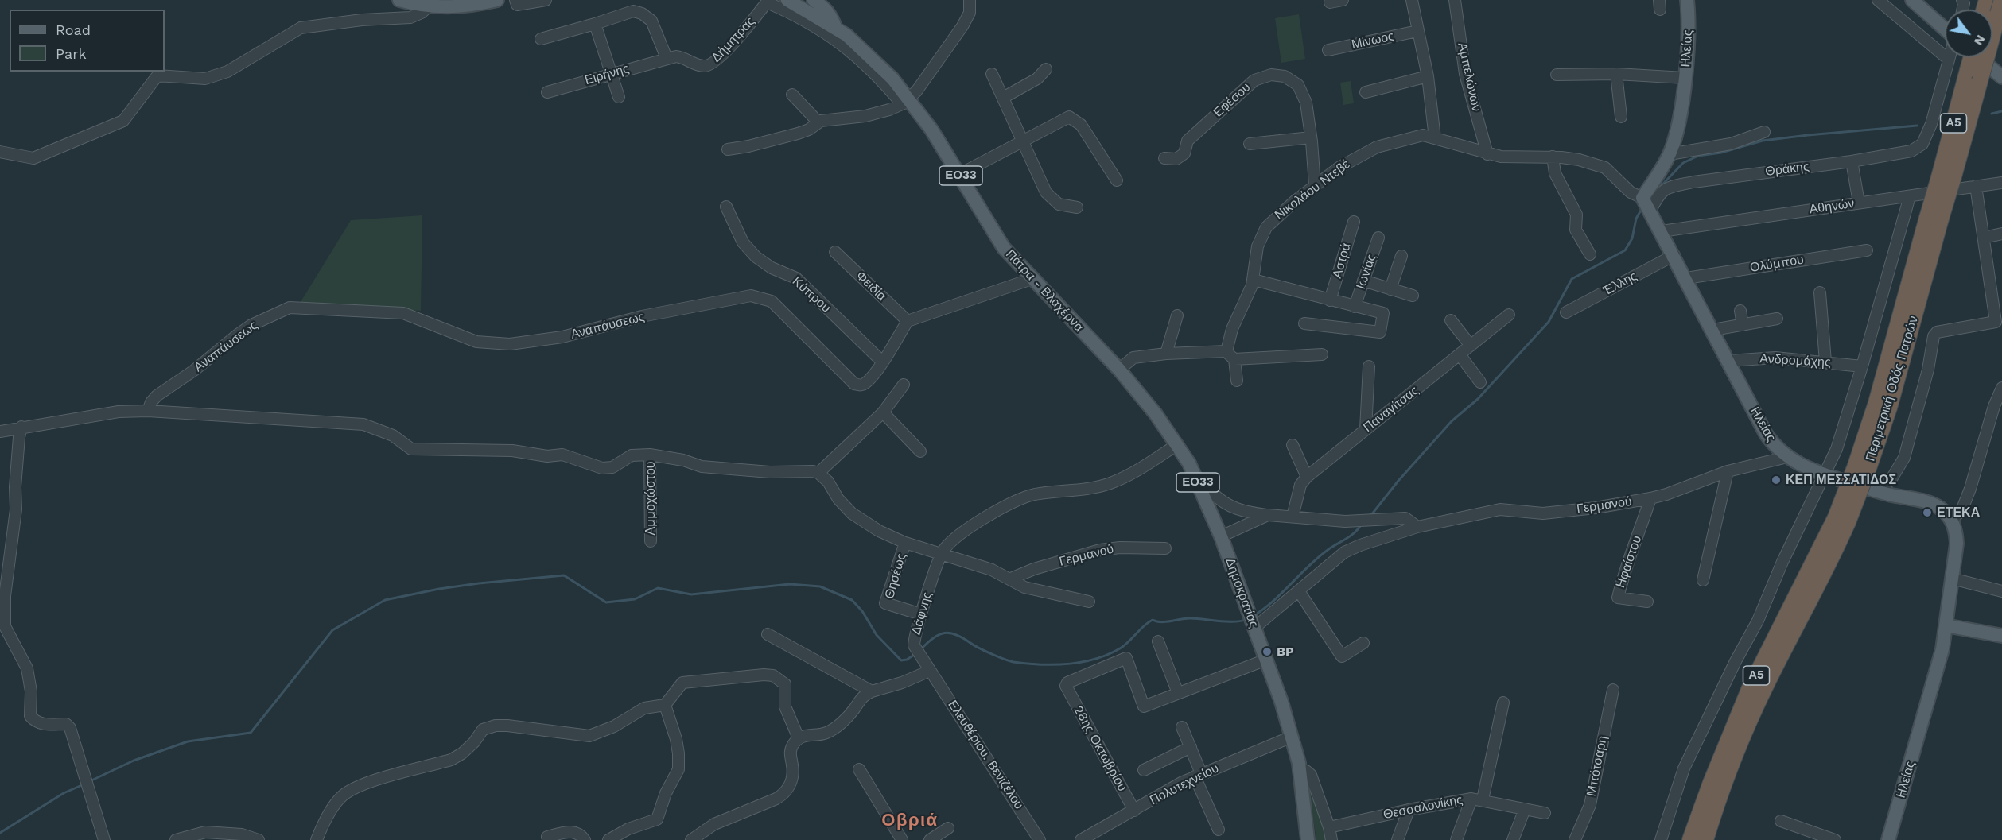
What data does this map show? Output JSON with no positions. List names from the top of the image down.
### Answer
{
  "streets": {
    "highway": ["Α5", "Περιμετρική Οδός Πατρών"],
    "main road": [
      "Ηλείας",
      "ΕΟ33",
      "Πάτρα - Βλαχέρνα",
      "Δημοκρατίας"
    ],
    "street": [
      "Δήμητρας",
      "Μίνωος",
      "Ειρήνης",
      "Αμπελώνων",
      "Εφέσου",
      "Θράκης",
      "Νικολάου Ντεβέ",
      "Αθηνών",
      "Αστρά",
      "Ολύμπου",
      "Ιωνίας",
      "Έλλης",
      "Φειδία",
      "Κύπρου",
      "Αναπάυσεως",
      "Ανδρομάχης",
      "Παναγίτσας",
      "Αμμοχώστου",
      "Γερμανού",
      "Ηφαίστου",
      "Θησέως",
      "Δάφνης",
      "28ης Οκτωβρίου",
      "Ελευθέριου. Βενιζέλου",
      "Μπότσαρη",
      "Πολυτεχνείου",
      "Θεσσαλονίκης"
    ]
  },
  "crossings": [
    ["Δήμητρας", "Ειρήνης"],
    ["Δήμητρας", "Πάτρα - Βλαχέρνα"],
    ["Ηλείας", "Θράκης"],
    ["Ηλείας", "Νικολάου Ντεβέ"],
    ["Ηλείας", "Αθηνών"],
    ["Ηλείας", "Ολύμπου"],
    ["Ηλείας", "Έλλης"],
    ["Ηλείας", "Ανδρομάχης"],
    ["Ηλείας", "Γερμανού"],
    ["Αμπελώνων", "Νικολάου Ντεβέ"],
    ["Εφέσου", "Νικολάου Ντεβέ"],
    ["Θράκης", "Νικολάου Ντεβέ"],
    ["Φειδία", "Αναπάυσεως"],
    ["Πάτρα - Βλαχέρνα", "Δημοκρατίας"],
    ["Κύπρου", "Αναπάυσεως"],
    ["Γερμανού", "Ηφαίστου"],
    ["Γερμανού", "Δημοκρατίας"],
    ["Θησέως", "Δάφνης"],
    ["Δημοκρατίας", "Πολυτεχνείου"],
    ["Δάφνης", "Ελευθέριου. Βενιζέλου"],
    ["28ης Οκτωβρίου", "Πολυτεχνείου"]
  ],
  "districts": ["Οβριά"],
  "places": ["ΚΕΠ ΜΕΣΣΑΤΙΔΟΣ", "ΕΤΕΚΑ", "BP"],
  "legend": ["Road", "Park"],
  "north": "bottom right"
}
